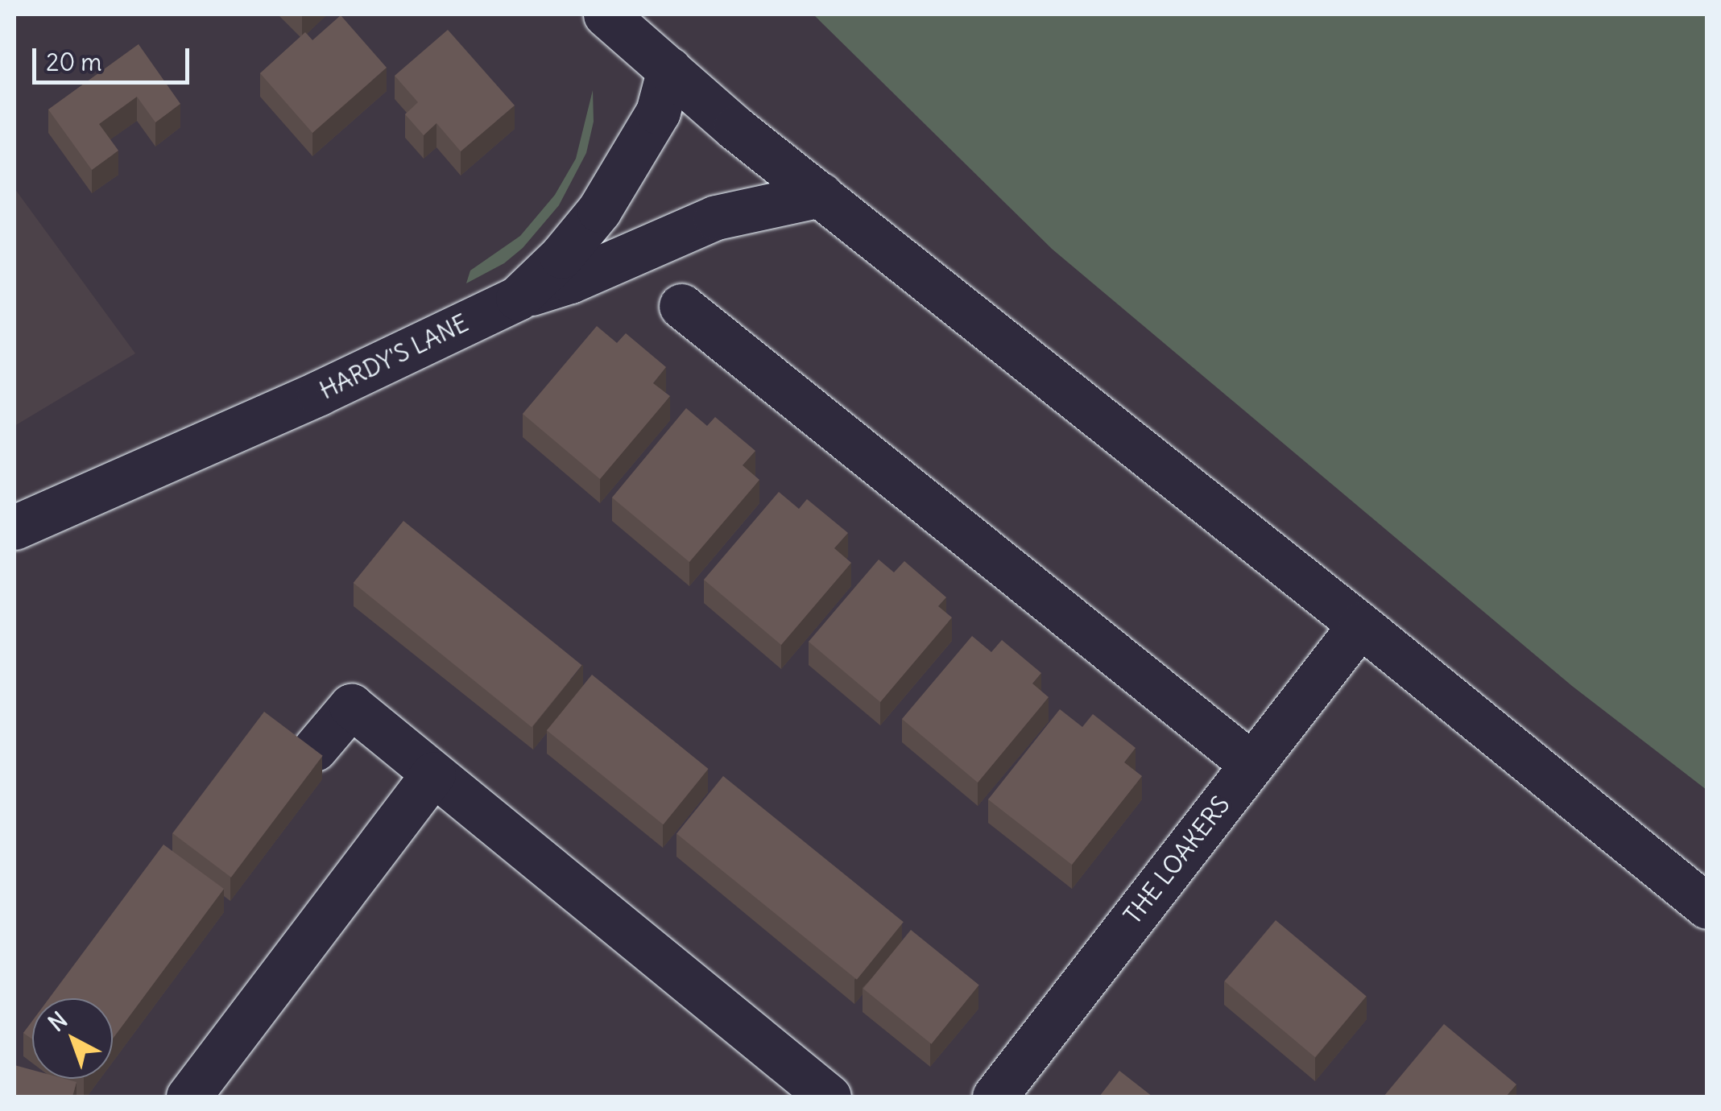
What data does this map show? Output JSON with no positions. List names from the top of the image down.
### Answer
{
  "streets": {
    "street": ["HARDY'S LANE", "THE LOAKERS"]
  },
  "scale_bar": "20 m",
  "north": "top left"
}
